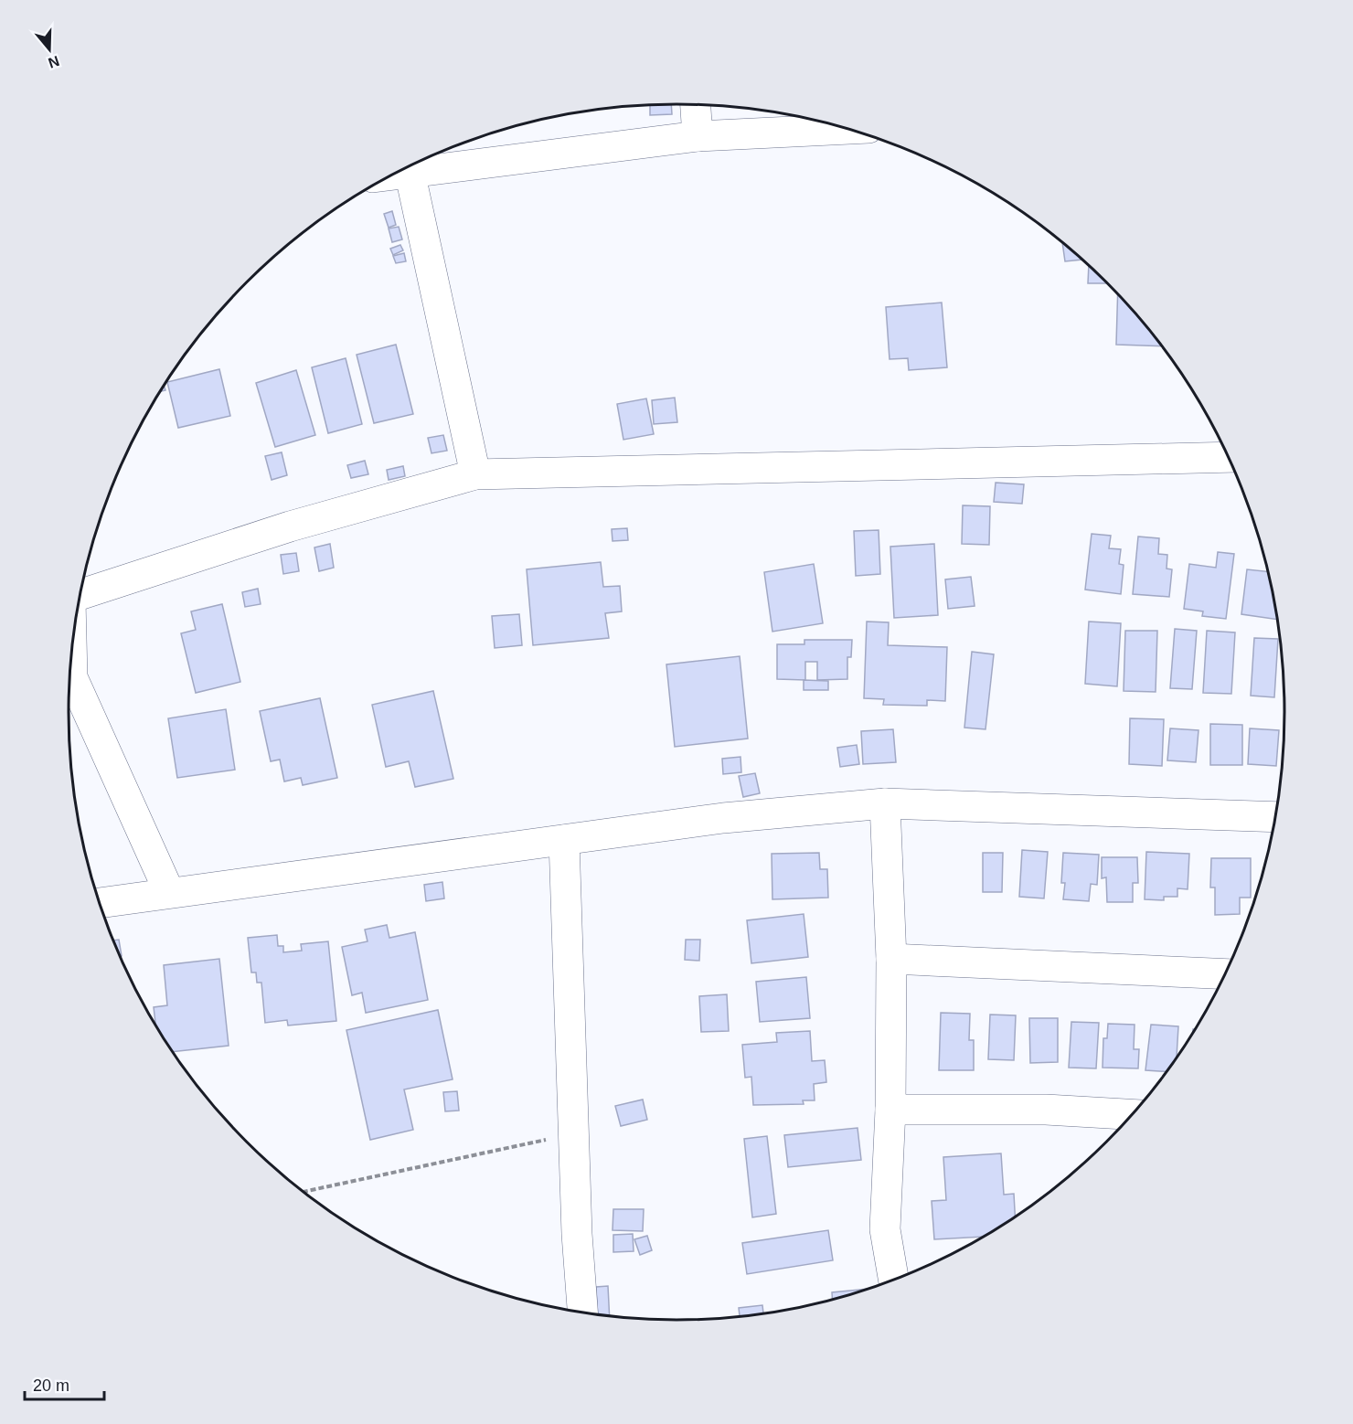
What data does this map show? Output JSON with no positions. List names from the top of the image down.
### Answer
{
  "scale_bar": "20 m",
  "north": "bottom"
}
